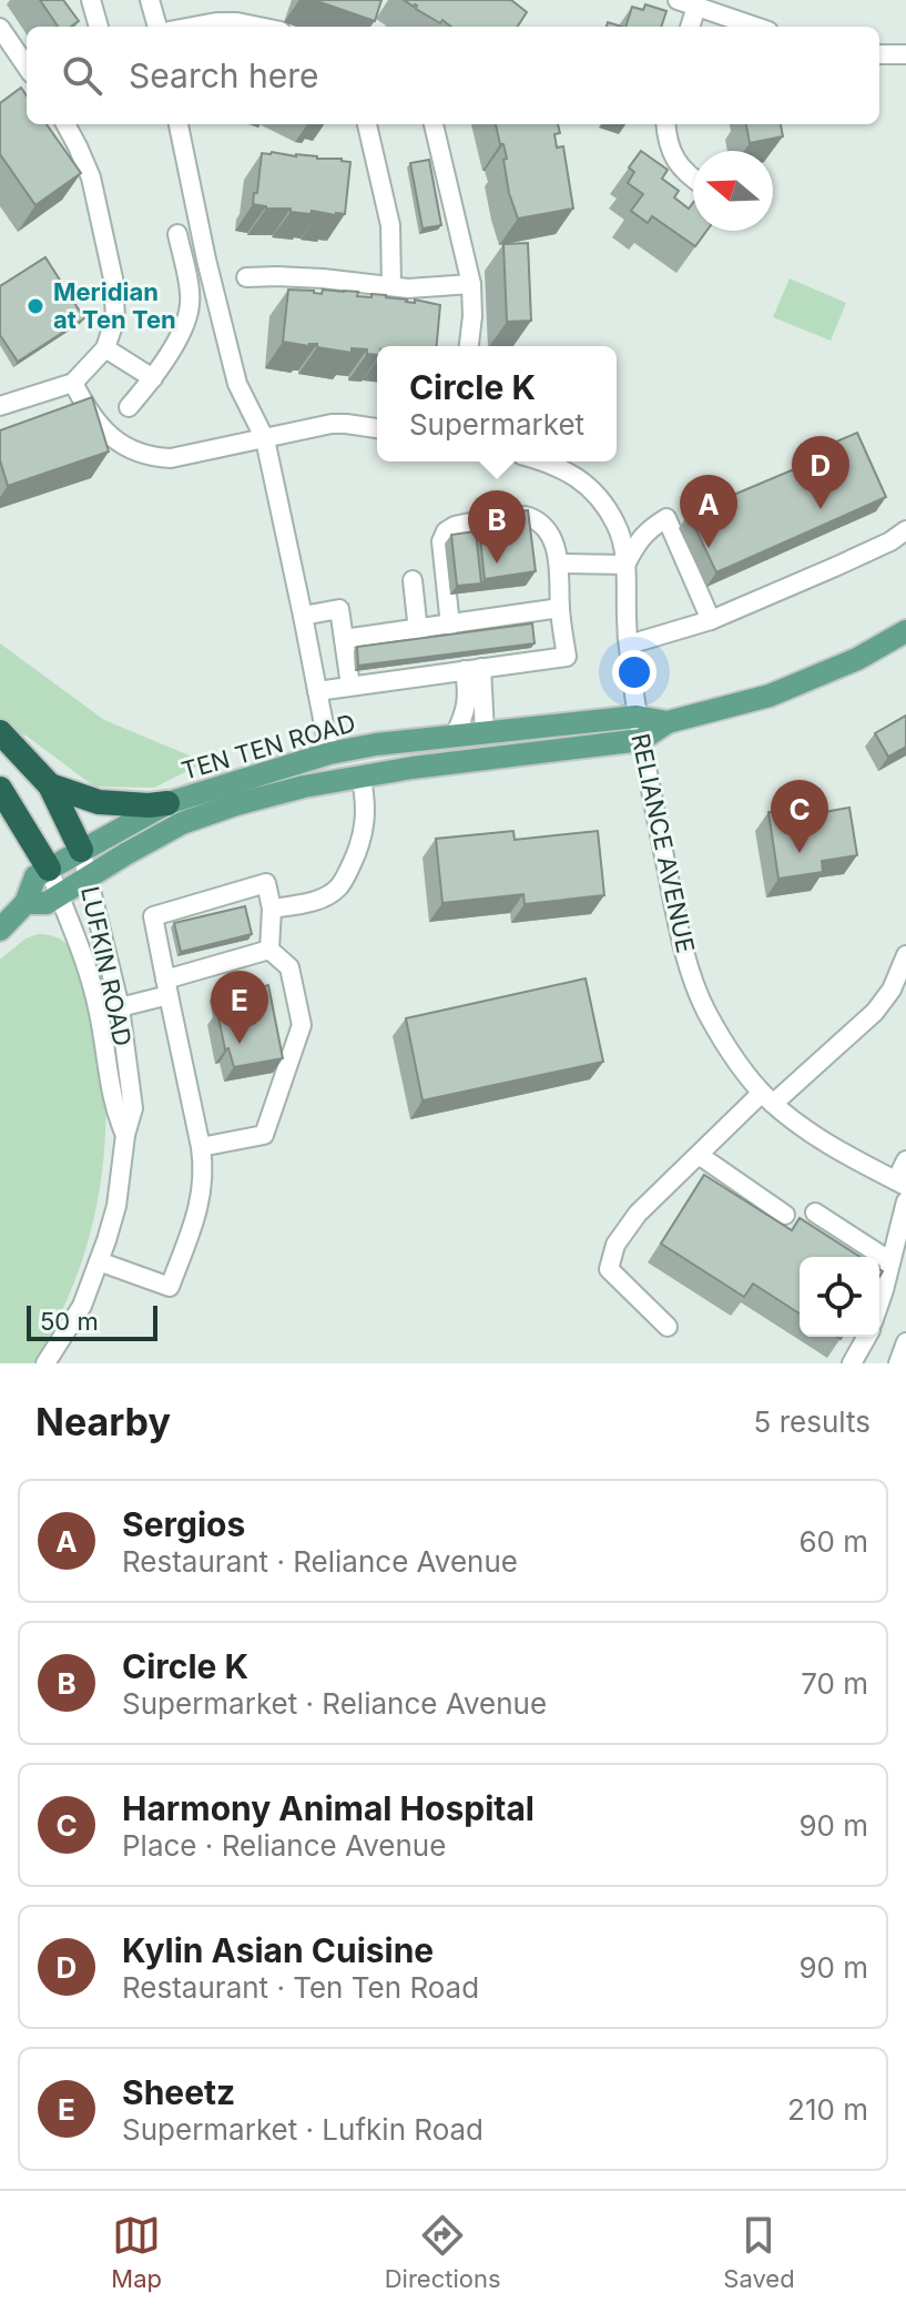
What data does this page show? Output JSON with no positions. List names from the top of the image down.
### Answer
{
  "streets": {
    "main road": ["TEN TEN ROAD"],
    "street": ["RELIANCE AVENUE", "LUFKIN ROAD"]
  },
  "crossings": [
    ["TEN TEN ROAD", "RELIANCE AVENUE"],
    ["TEN TEN ROAD", "LUFKIN ROAD"]
  ],
  "places": ["Meridian at Ten Ten"],
  "scale_bar": "50 m",
  "north": "left",
  "page": {
    "search": "Search here",
    "popup": ["Circle K", "Supermarket"],
    "pins": [
      "D",
      "A",
      "B",
      "C",
      "E"
    ],
    "scale": "50 m",
    "heading": ["Nearby", "5 results"],
    "list": [
      {
        "mark": "A",
        "name": "Sergios",
        "note": "Restaurant · Reliance Avenue",
        "value": "60 m"
      },
      {
        "mark": "B",
        "name": "Circle K",
        "note": "Supermarket · Reliance Avenue",
        "value": "70 m"
      },
      {
        "mark": "C",
        "name": "Harmony Animal Hospital",
        "note": "Place · Reliance Avenue",
        "value": "90 m"
      },
      {
        "mark": "D",
        "name": "Kylin Asian Cuisine",
        "note": "Restaurant · Ten Ten Road",
        "value": "90 m"
      },
      {
        "mark": "E",
        "name": "Sheetz",
        "note": "Supermarket · Lufkin Road",
        "value": "210 m"
      }
    ],
    "nav": ["Map", "Directions", "Saved"]
  }
}
